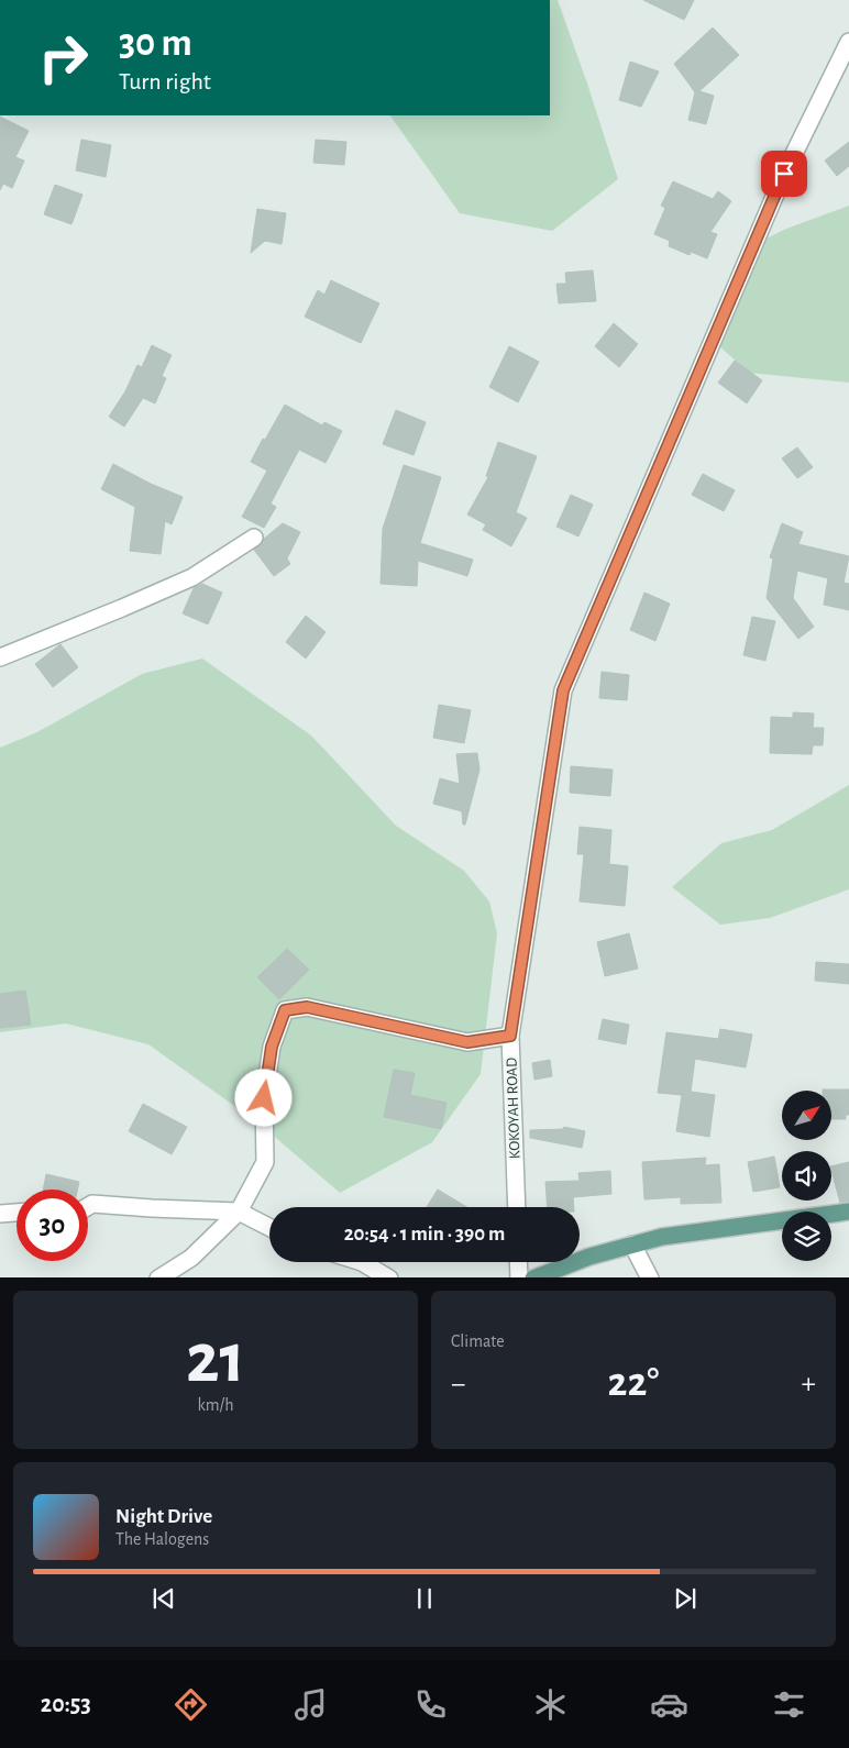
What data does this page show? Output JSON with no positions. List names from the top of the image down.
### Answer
{
  "streets": {
    "street": ["KOKOYAH ROAD"]
  },
  "north": "top right",
  "page": {
    "turn": ["30 m", "Turn right"],
    "limit": "30",
    "trip": "20:54 · 1 min · 390 m",
    "tile": [
      ["21", "km/h"],
      "Climate"
    ],
    "heat": ["−", "22°", "+"],
    "song": ["Night Drive", "The Halogens"],
    "tabs": "20:53"
  }
}
